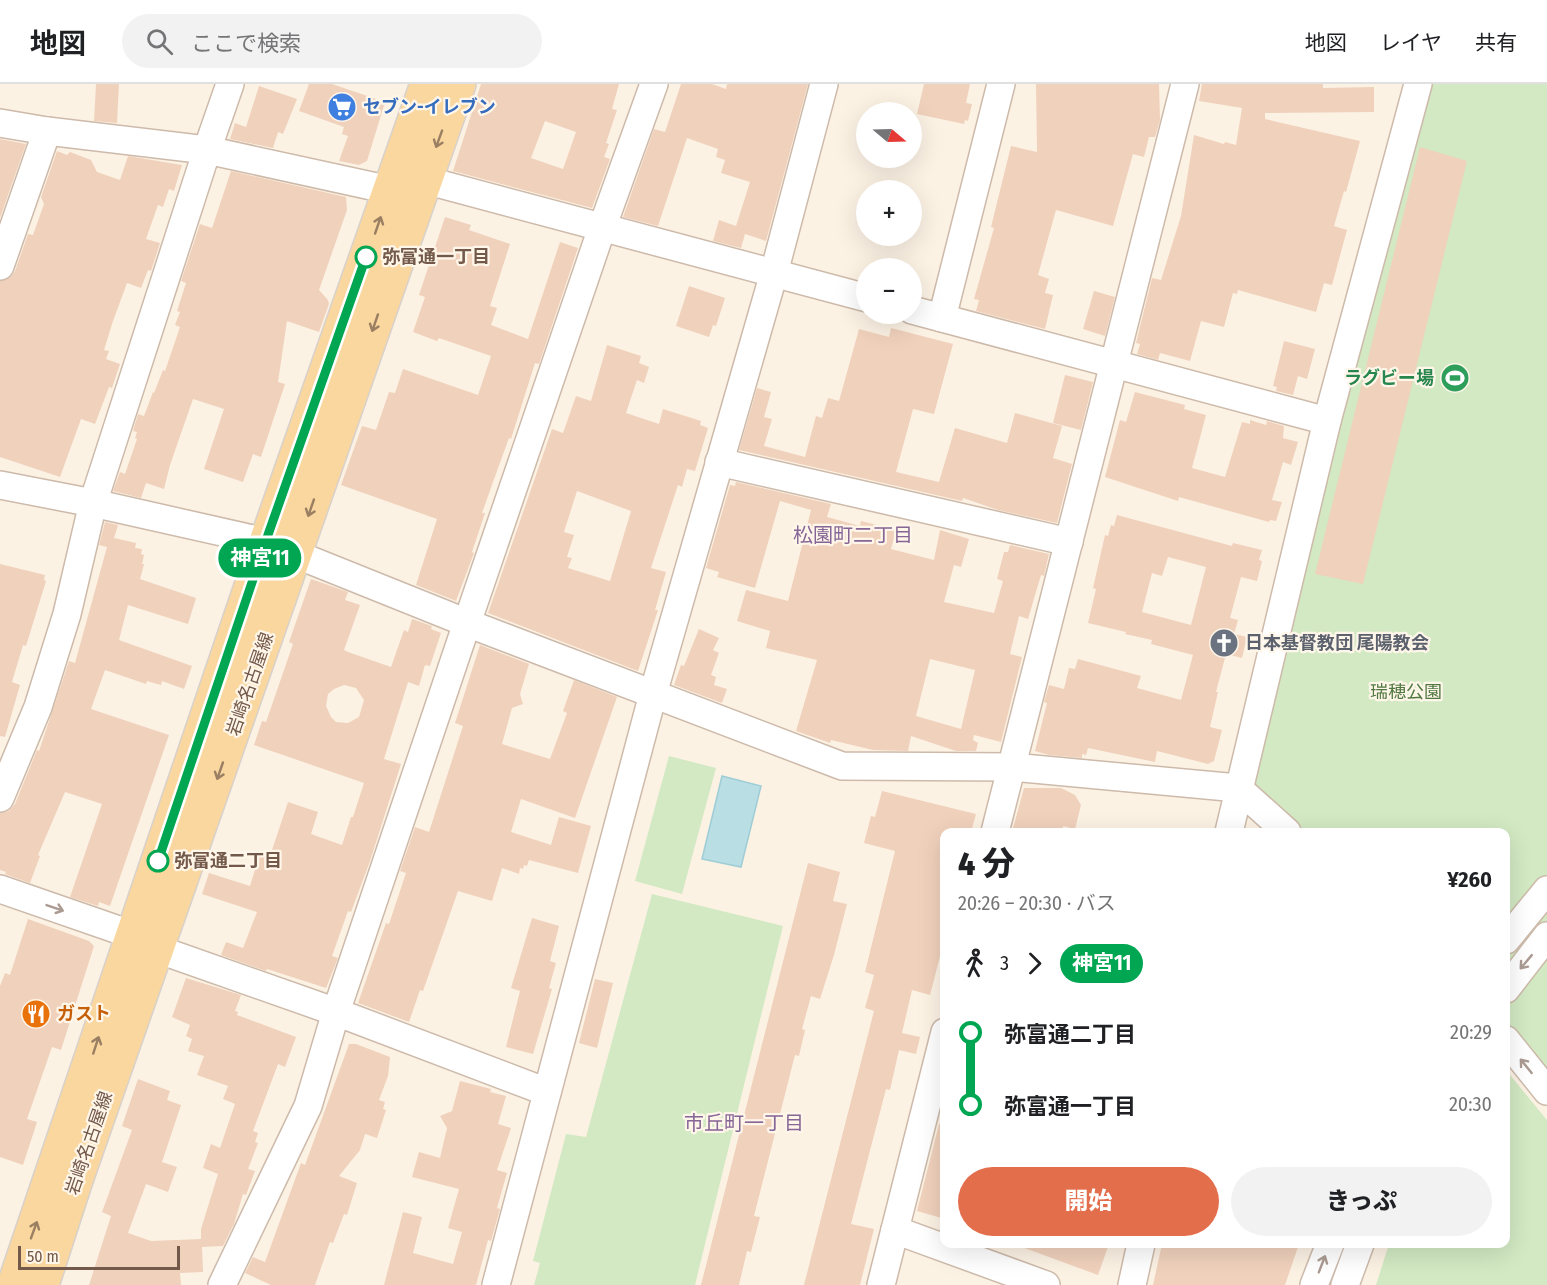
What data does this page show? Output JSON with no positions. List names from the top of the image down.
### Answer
{
  "streets": {
    "main road": ["岩崎名古屋線"]
  },
  "districts": ["松園町二丁目", "市丘町一丁目"],
  "parks": ["瑞穂公園"],
  "places": {
    "supermarket": ["セブン-イレブン"],
    "other": ["弥富通一丁目", "弥富通二丁目"],
    "sports": ["ラグビー場"],
    "church": ["日本基督教団 尾陽教会"],
    "restaurant": ["ガスト"]
  },
  "lines": ["bus line 神宮11"],
  "scale_bar": "50 m",
  "north": "right",
  "page": {
    "header": "地図",
    "search": "ここで検索",
    "nav": ["地図", "レイヤ", "共有"],
    "on_map": "神宮11",
    "map_buttons": ["+", "−"],
    "heading": ["4 分", "20:26 – 20:30 · バス", "¥260"],
    "legs": ["3", "神宮11"],
    "list": [
      {
        "name": "弥富通二丁目",
        "value": "20:29"
      },
      {
        "name": "弥富通一丁目",
        "value": "20:30"
      }
    ],
    "buttons": ["開始", "きっぷ"],
    "scale": "50 m"
  }
}
